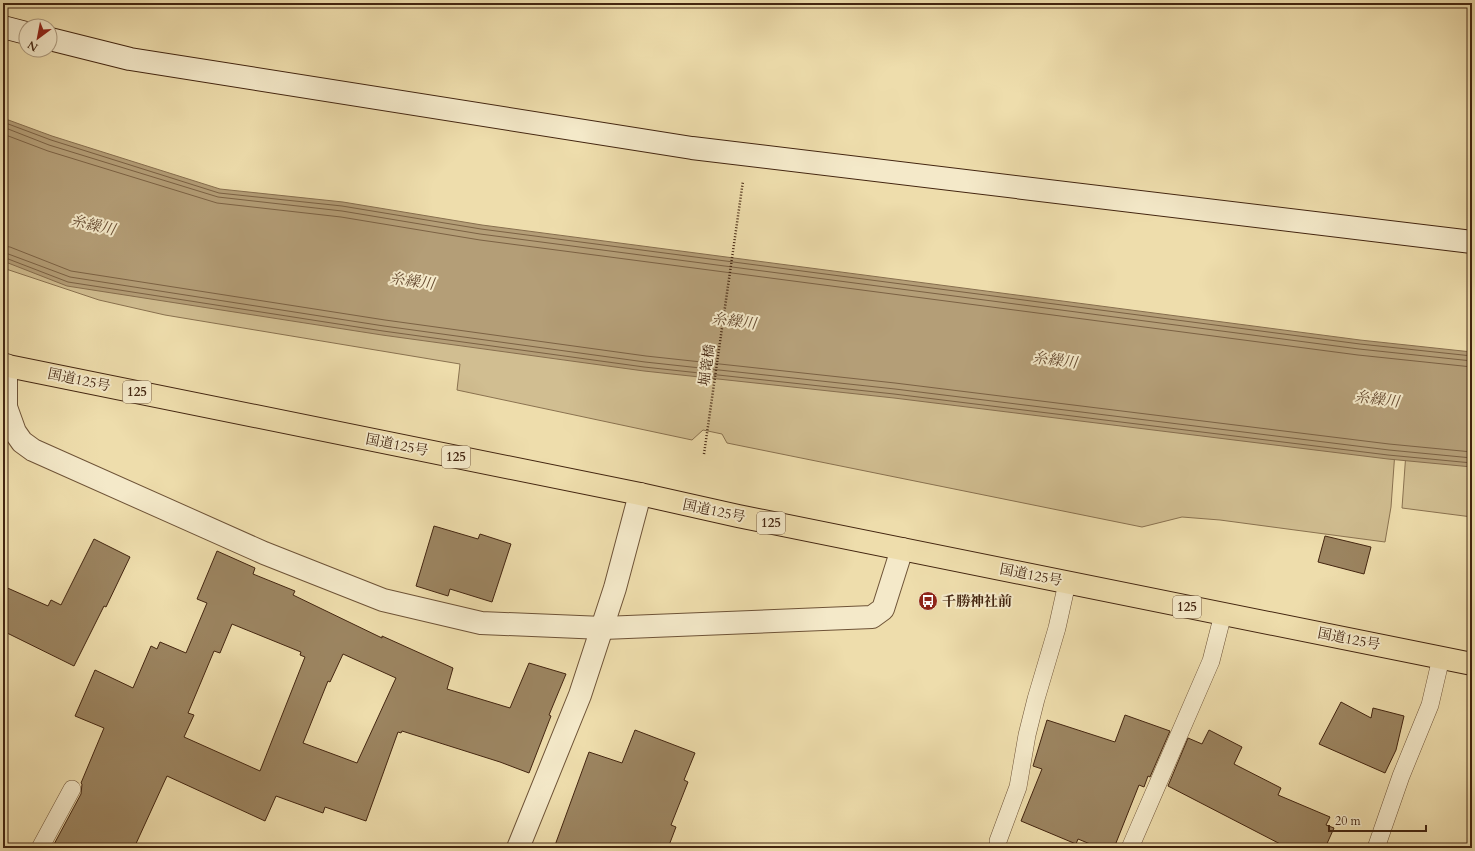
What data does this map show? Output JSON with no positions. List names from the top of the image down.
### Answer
{
  "streets": {
    "highway": ["国道125号", "125"],
    "path": ["堀篭橋"]
  },
  "water": ["糸繰川"],
  "places": {
    "bus stop": ["千勝神社前"]
  },
  "scale_bar": "20 m",
  "north": "bottom left"
}
